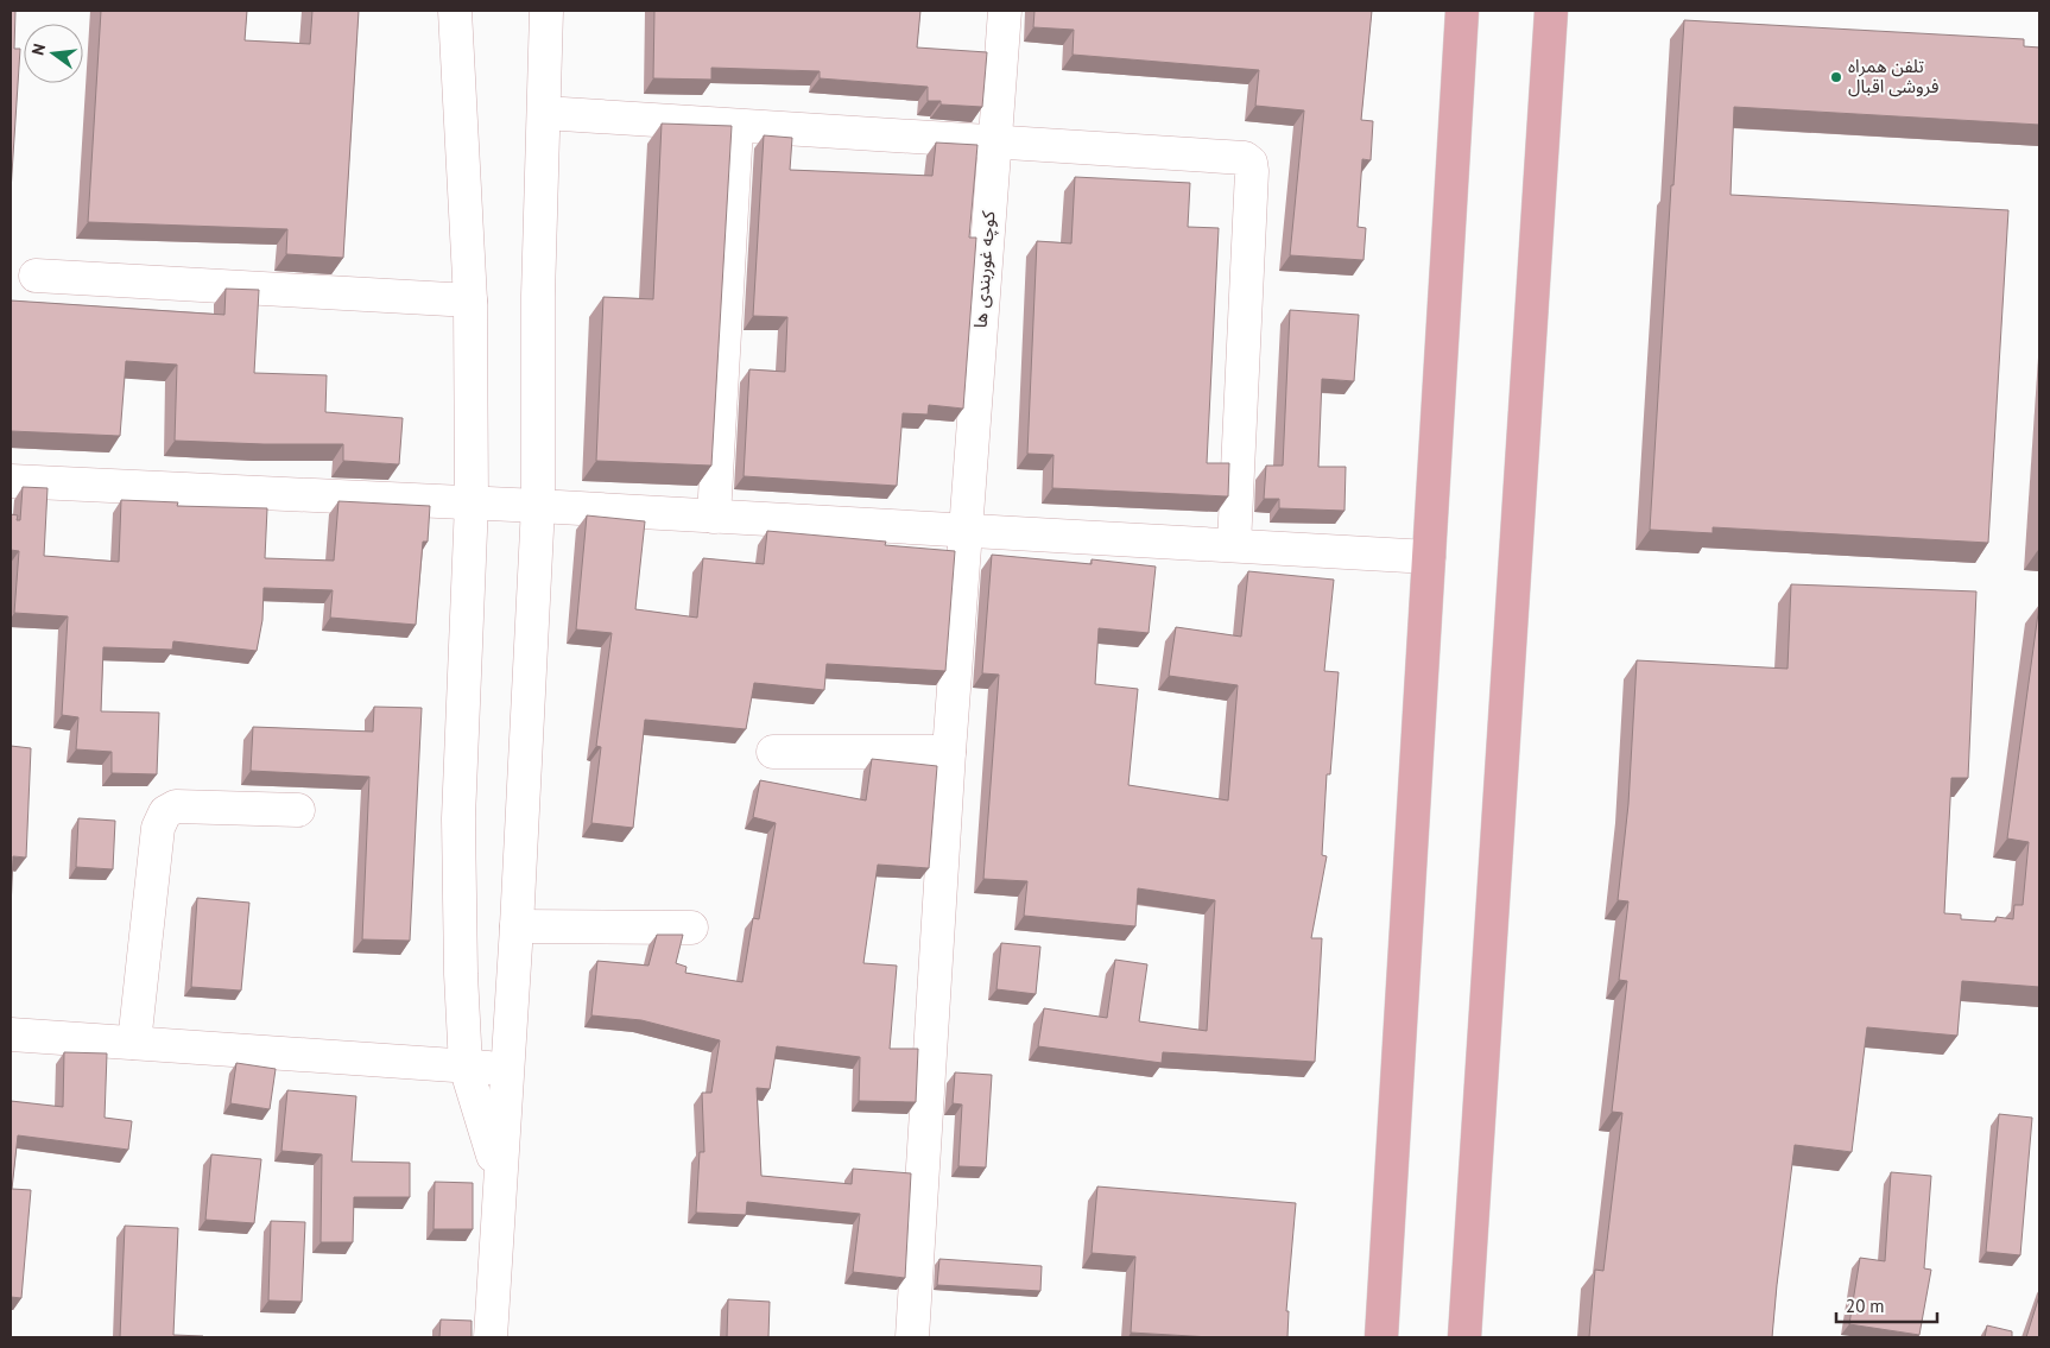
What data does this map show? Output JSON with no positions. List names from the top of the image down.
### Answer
{
  "streets": {
    "street": ["کوچه غوربندی ها"]
  },
  "places": ["تلفن همراه فروشی اقبال"],
  "scale_bar": "20 m",
  "north": "left"
}
